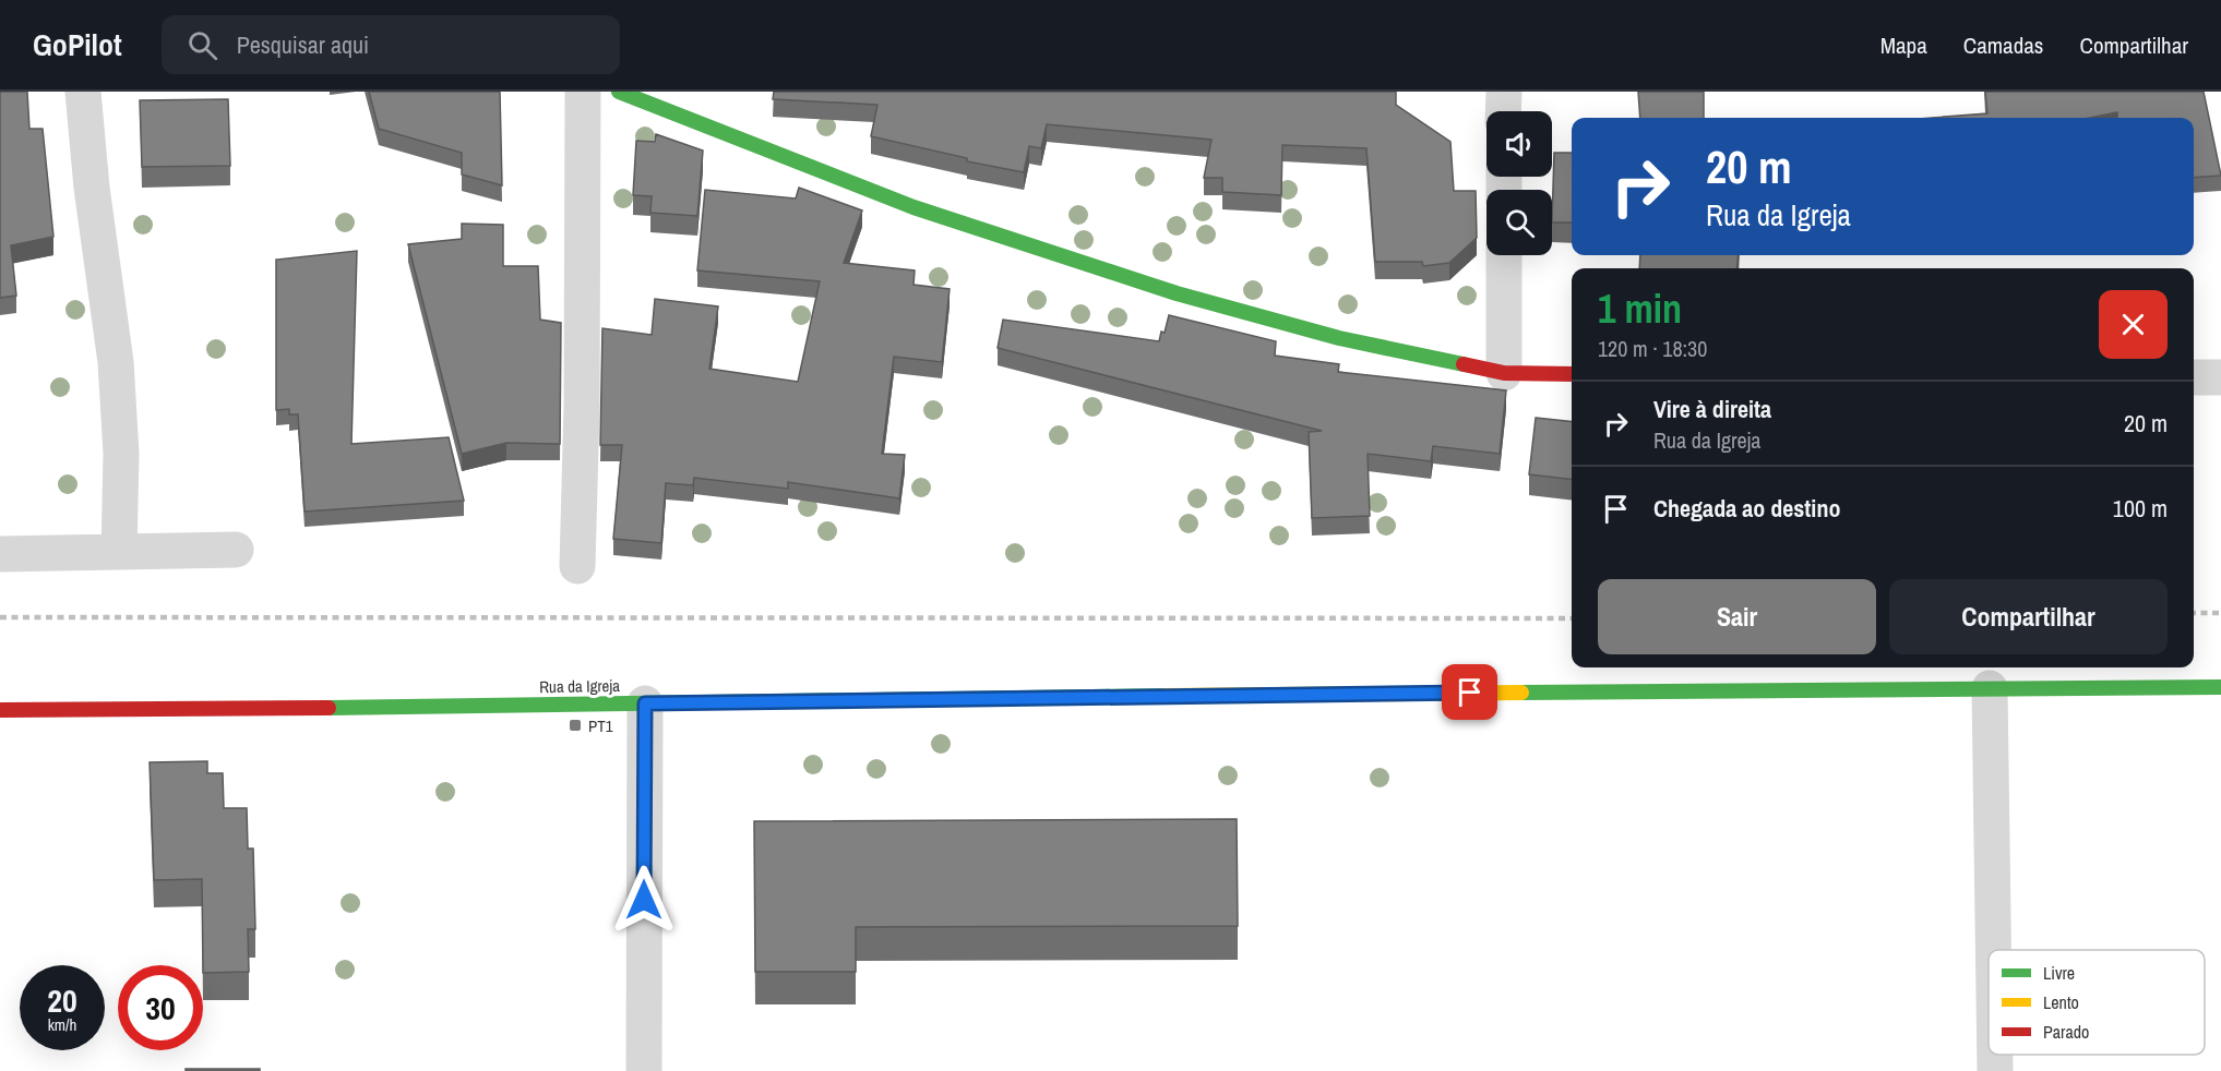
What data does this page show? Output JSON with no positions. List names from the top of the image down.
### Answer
{
  "streets": {
    "street": ["Rua da Igreja"]
  },
  "places": {
    "transit": ["PT1"]
  },
  "legend": ["Livre", "Lento", "Parado"],
  "page": {
    "header": "GoPilot",
    "search": "Pesquisar aqui",
    "nav": ["Mapa", "Camadas", "Compartilhar"],
    "turn": ["20 m", "Rua da Igreja"],
    "heading": ["1 min", "120 m · 18:30"],
    "list": [
      {
        "name": "Vire à direita",
        "note": "Rua da Igreja",
        "value": "20 m"
      },
      {
        "name": "Chegada ao destino",
        "value": "100 m"
      }
    ],
    "buttons": ["Sair", "Compartilhar"],
    "speed": "20 km/h",
    "limit": "30"
  }
}
